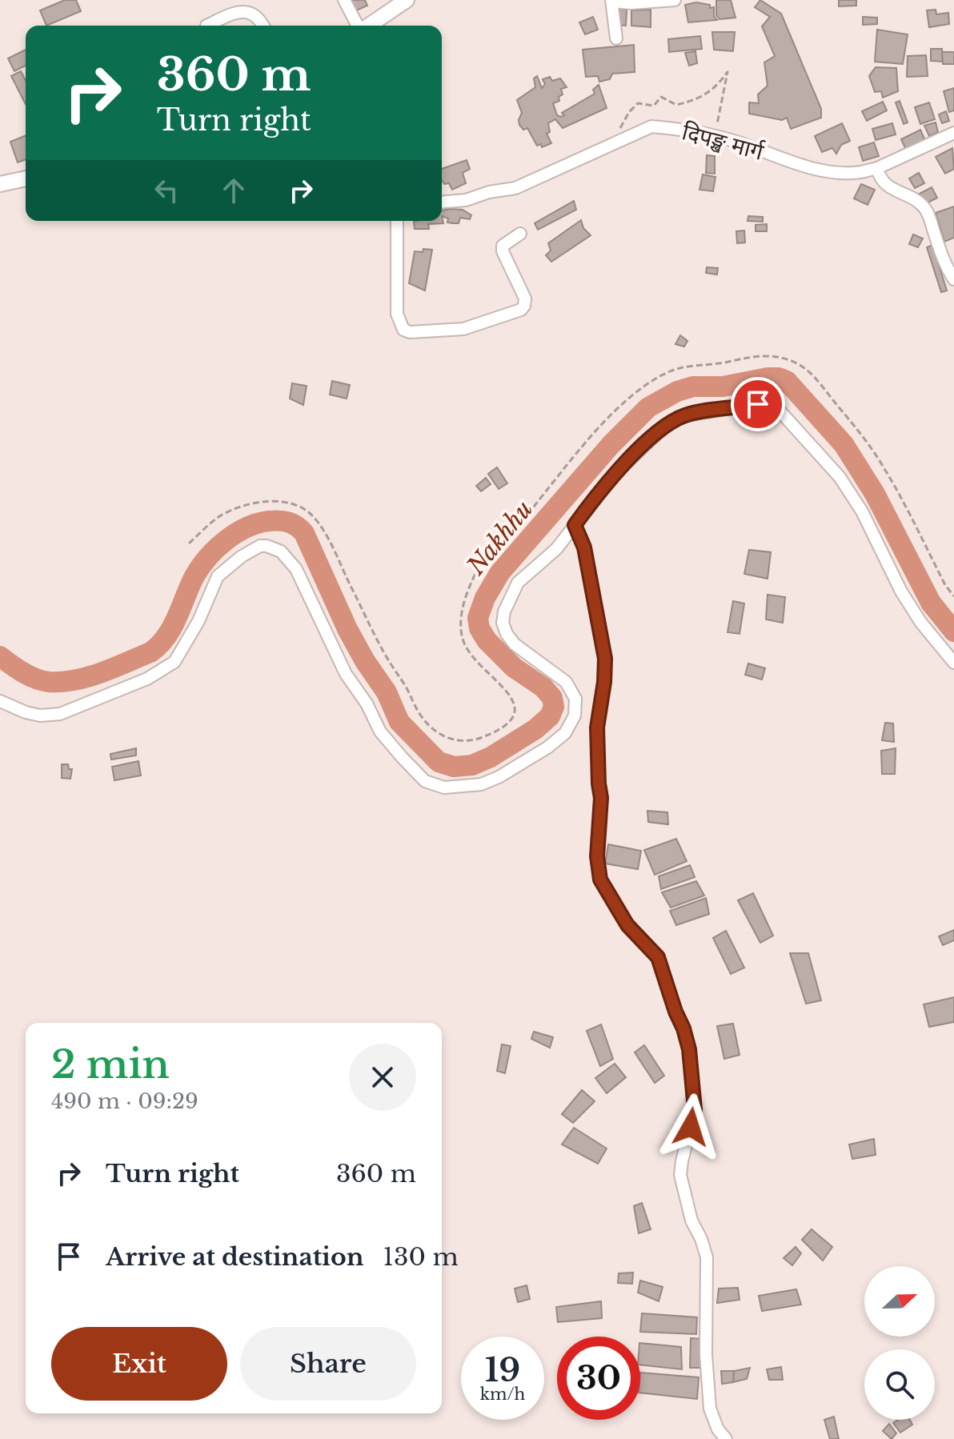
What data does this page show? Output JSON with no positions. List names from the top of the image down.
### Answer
{
  "streets": {
    "street": ["दिपङ्ख मार्ग"]
  },
  "water": ["Nakhhu"],
  "north": "right",
  "page": {
    "turn": ["360 m", "Turn right"],
    "heading": ["2 min", "490 m · 09:29"],
    "list": [
      {
        "name": "Turn right",
        "value": "360 m"
      },
      {
        "name": "Arrive at destination",
        "value": "130 m"
      }
    ],
    "buttons": ["Exit", "Share"],
    "speed": "19 km/h",
    "limit": "30"
  }
}
